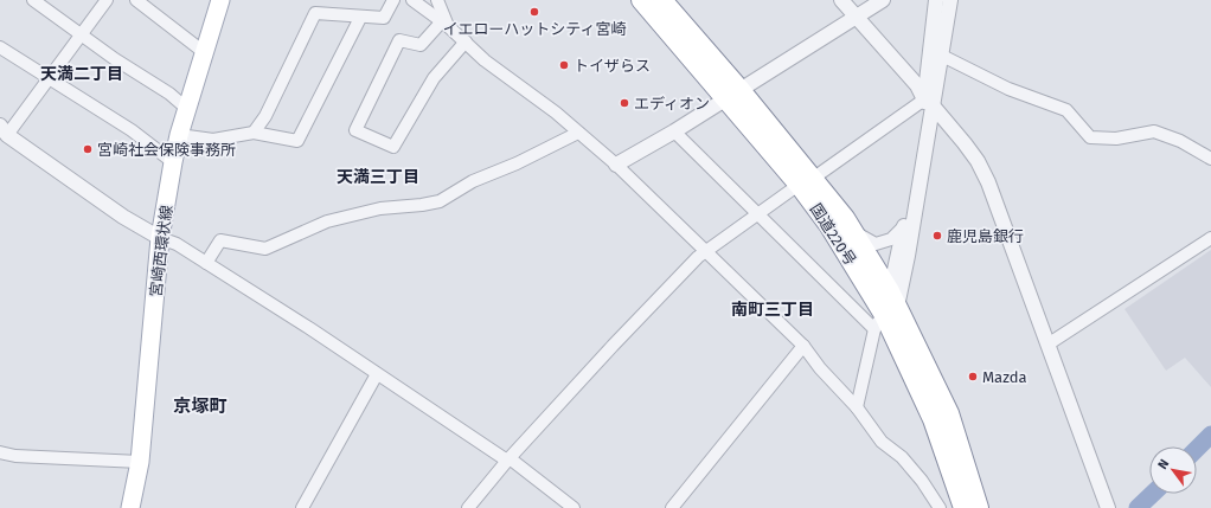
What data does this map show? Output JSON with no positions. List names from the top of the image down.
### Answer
{
  "streets": {
    "highway": ["国道220号"],
    "main road": ["宮崎西環状線"]
  },
  "districts": [
    "天満二丁目",
    "天満三丁目",
    "南町三丁目",
    "京塚町"
  ],
  "places": [
    "イエローハットシティ宮崎",
    "トイザらス",
    "エディオン",
    "宮崎社会保険事務所",
    "鹿児島銀行",
    "Mazda"
  ],
  "north": "top left"
}
